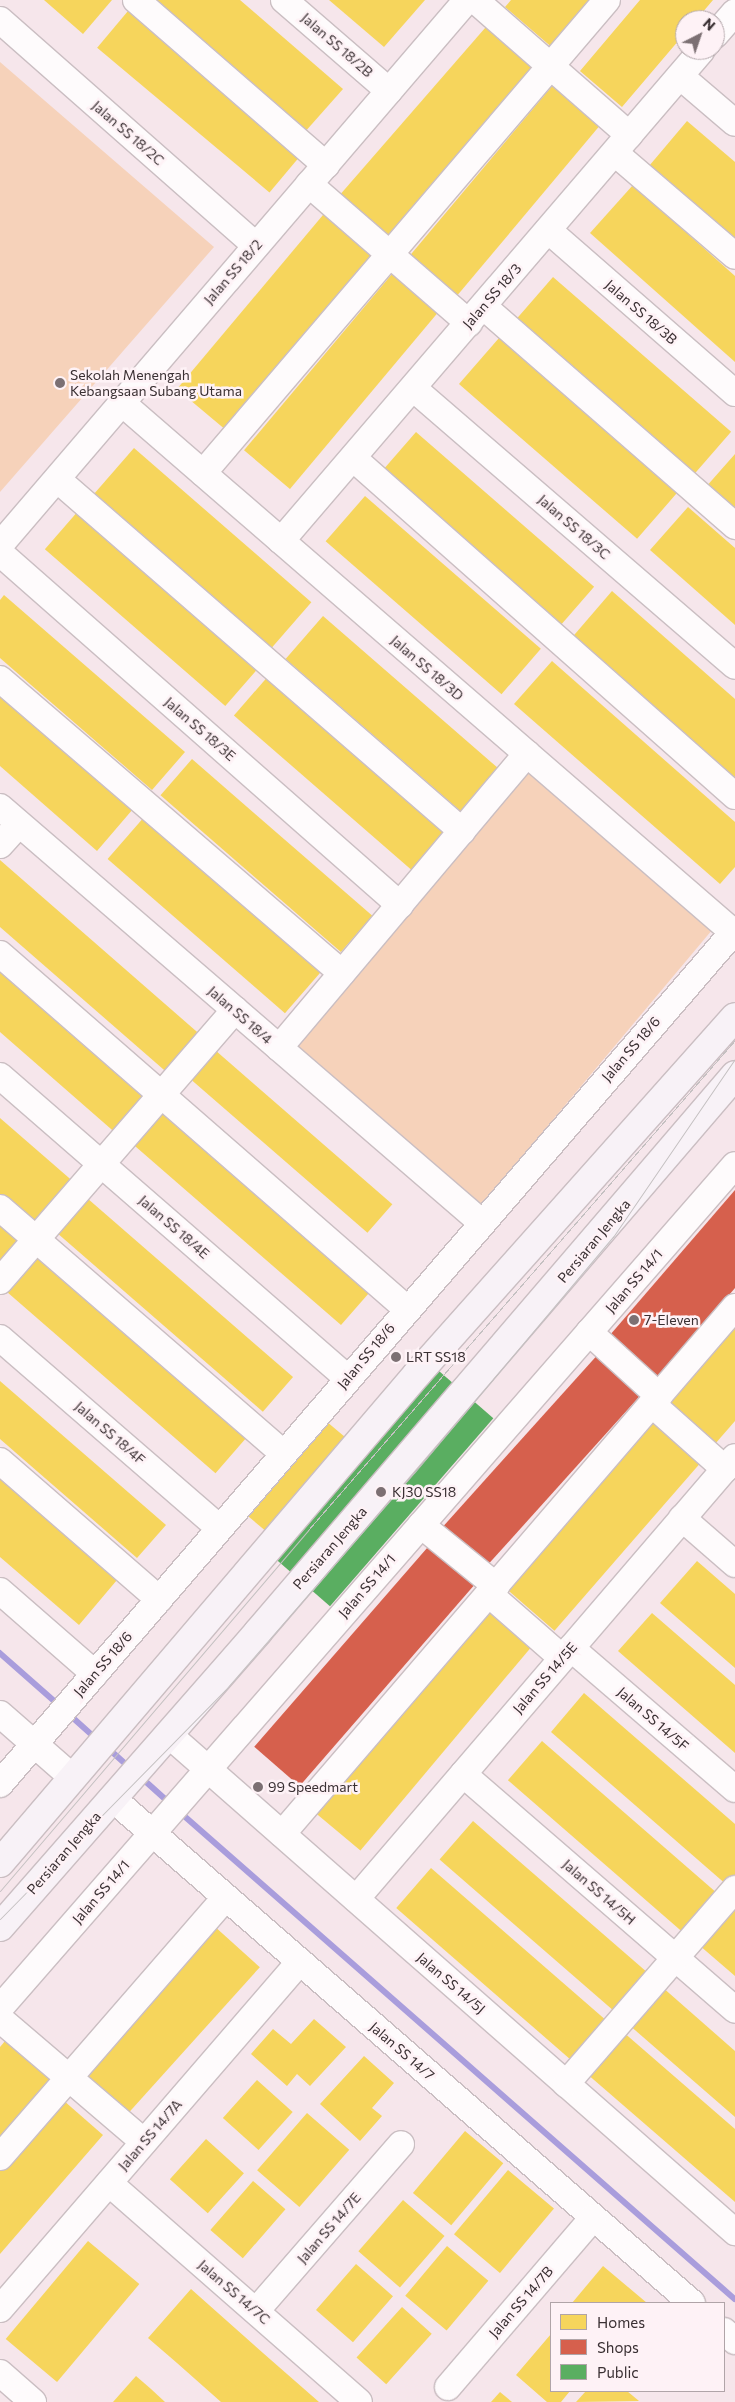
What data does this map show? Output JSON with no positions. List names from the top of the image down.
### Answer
{
  "streets": {
    "main road": ["Persiaran Jengka"],
    "street": [
      "Jalan SS 18/2B",
      "Jalan SS 18/2C",
      "Jalan SS 18/2",
      "Jalan SS 18/3",
      "Jalan SS 18/3B",
      "Jalan SS 18/3C",
      "Jalan SS 18/3D",
      "Jalan SS 18/3E",
      "Jalan SS 18/4",
      "Jalan SS 18/6",
      "Jalan SS 18/4E",
      "Jalan SS 14/1",
      "Jalan SS 18/4F",
      "Jalan SS 14/5E",
      "Jalan SS 14/5F",
      "Jalan SS 14/5H",
      "Jalan SS 14/5J",
      "Jalan SS 14/7",
      "Jalan SS 14/7A",
      "Jalan SS 14/7E",
      "Jalan SS 14/7C",
      "Jalan SS 14/7B"
    ]
  },
  "crossings": [
    ["Jalan SS 18/2B", "Jalan SS 18/2"],
    ["Jalan SS 18/2C", "Jalan SS 18/2"],
    ["Jalan SS 18/2", "Jalan SS 18/3D"],
    ["Jalan SS 18/3", "Jalan SS 18/3B"],
    ["Jalan SS 18/3", "Jalan SS 18/3C"],
    ["Jalan SS 18/3", "Jalan SS 18/3D"],
    ["Jalan SS 18/3D", "Jalan SS 18/6"],
    ["Jalan SS 18/4", "Jalan SS 18/6"],
    ["Jalan SS 18/6", "Jalan SS 18/4E"],
    ["Jalan SS 18/6", "Jalan SS 18/4F"],
    ["Persiaran Jengka", "Jalan SS 14/5J"],
    ["Persiaran Jengka", "Jalan SS 14/7"],
    ["Jalan SS 14/1", "Jalan SS 14/5F"],
    ["Jalan SS 14/1", "Jalan SS 14/5J"],
    ["Jalan SS 14/1", "Jalan SS 14/7"],
    ["Jalan SS 14/5E", "Jalan SS 14/5F"],
    ["Jalan SS 14/5E", "Jalan SS 14/5H"],
    ["Jalan SS 14/5E", "Jalan SS 14/5J"],
    ["Jalan SS 14/7", "Jalan SS 14/7A"],
    ["Jalan SS 14/7", "Jalan SS 14/7B"],
    ["Jalan SS 14/7A", "Jalan SS 14/7C"],
    ["Jalan SS 14/7E", "Jalan SS 14/7C"]
  ],
  "places": [
    "Sekolah Menengah Kebangsaan Subang Utama",
    "7-Eleven",
    "LRT SS18",
    "KJ30 SS18",
    "99 Speedmart"
  ],
  "legend": ["Homes", "Shops", "Public"],
  "north": "top right"
}
